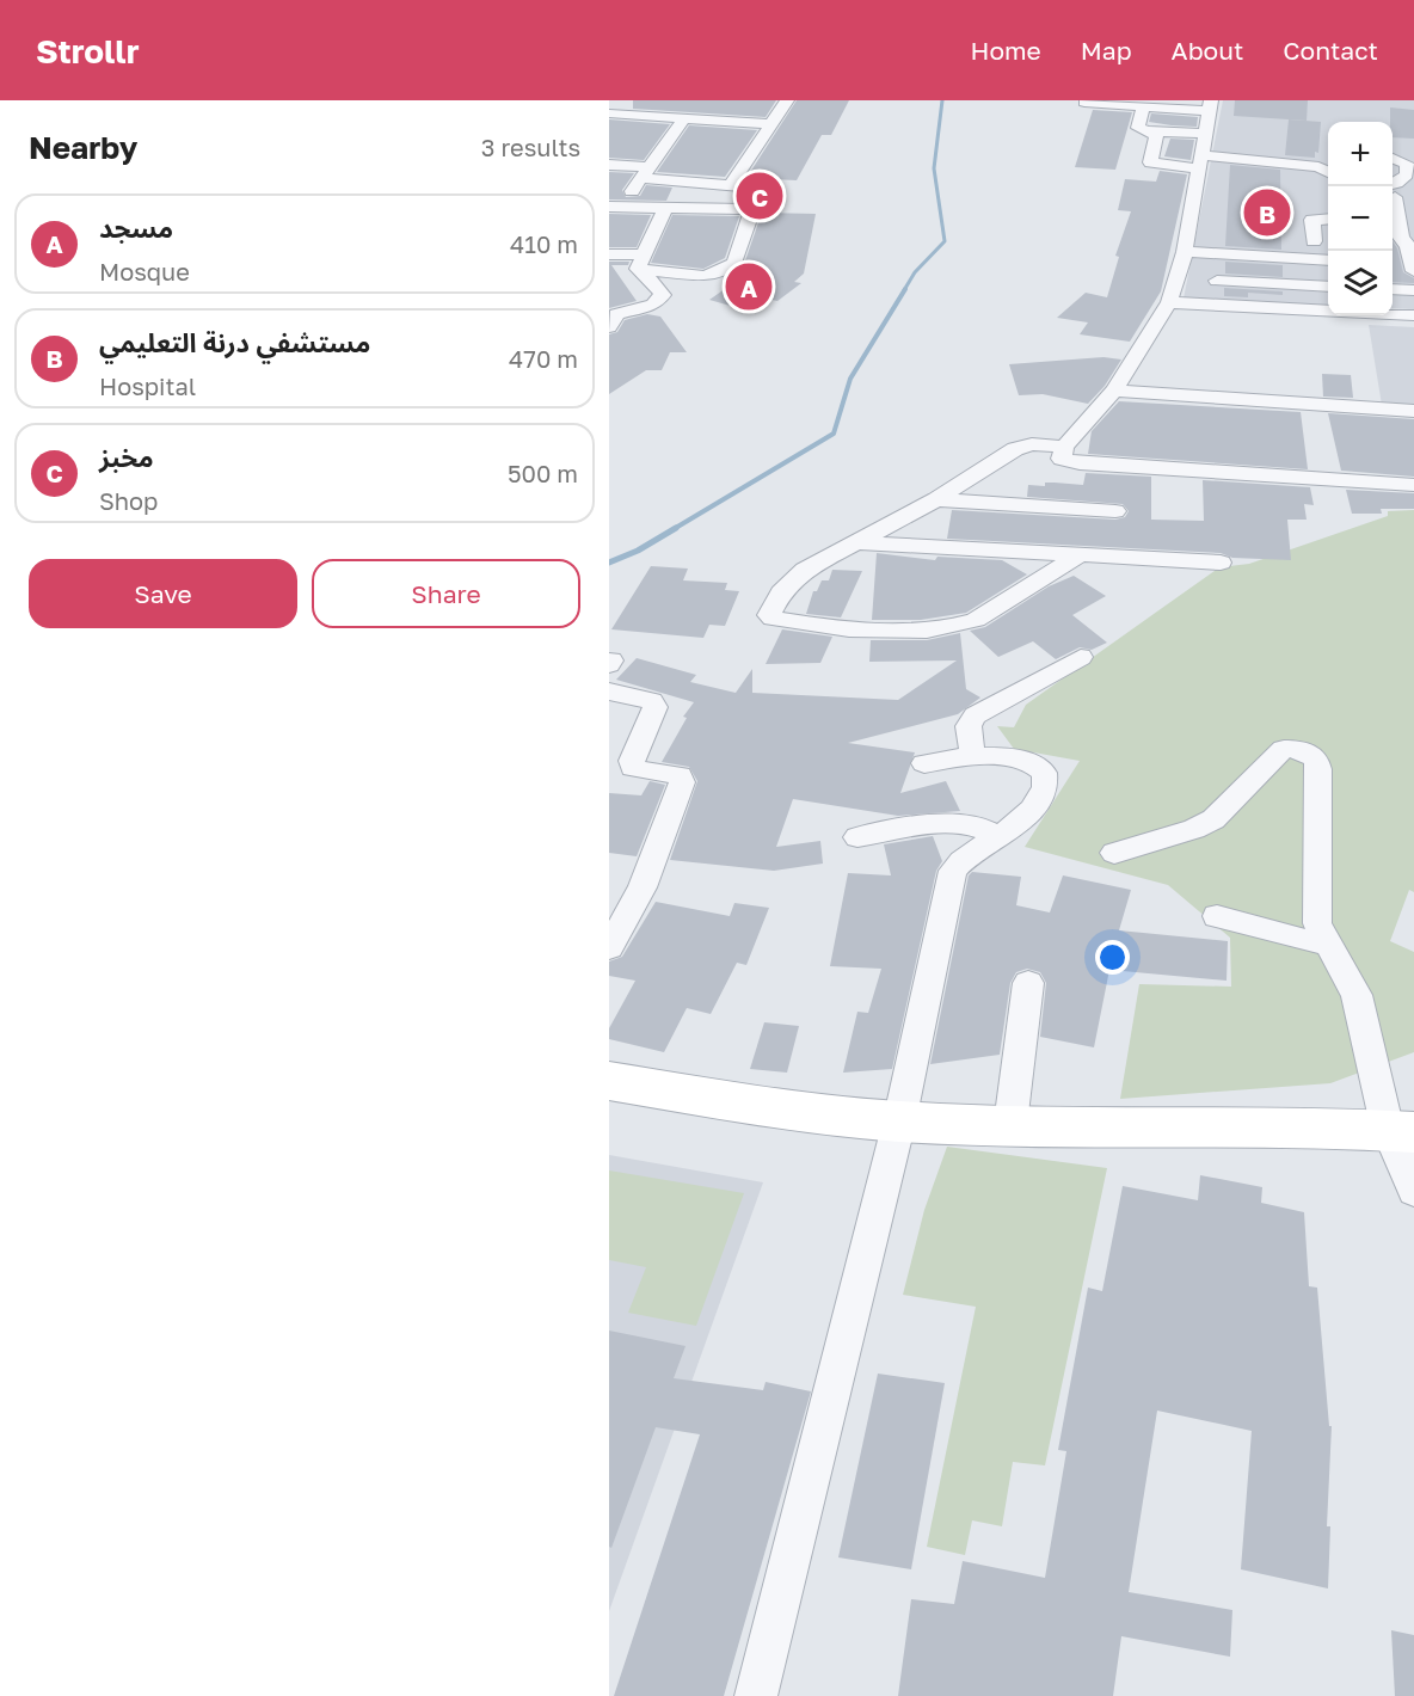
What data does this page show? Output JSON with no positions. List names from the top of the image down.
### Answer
{
  "page": {
    "header": "Strollr",
    "nav": [
      "Home",
      "Map",
      "About",
      "Contact"
    ],
    "heading": ["Nearby", "3 results"],
    "map_buttons": ["+", "−"],
    "pins": ["C", "B", "A"],
    "list": [
      {
        "mark": "A",
        "name": "مسجد",
        "note": "Mosque",
        "value": "410 m"
      },
      {
        "mark": "B",
        "name": "مستشفي درنة التعليمي",
        "note": "Hospital",
        "value": "470 m"
      },
      {
        "mark": "C",
        "name": "مخبز",
        "note": "Shop",
        "value": "500 m"
      }
    ],
    "buttons": ["Save", "Share"]
  }
}
